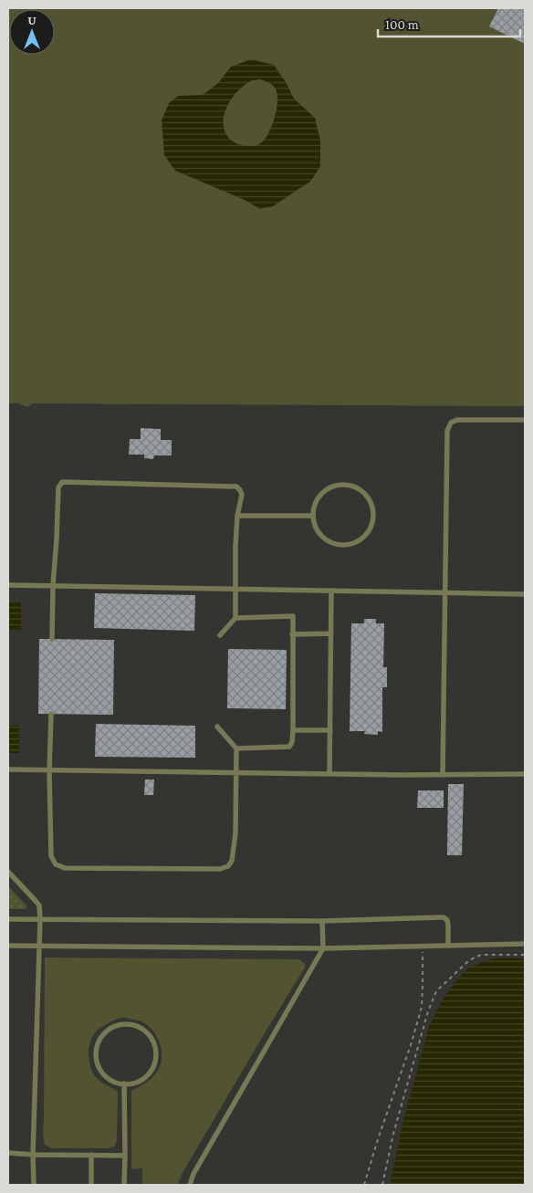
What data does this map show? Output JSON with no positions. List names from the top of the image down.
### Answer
{
  "scale_bar": "100 m",
  "north": "top"
}
